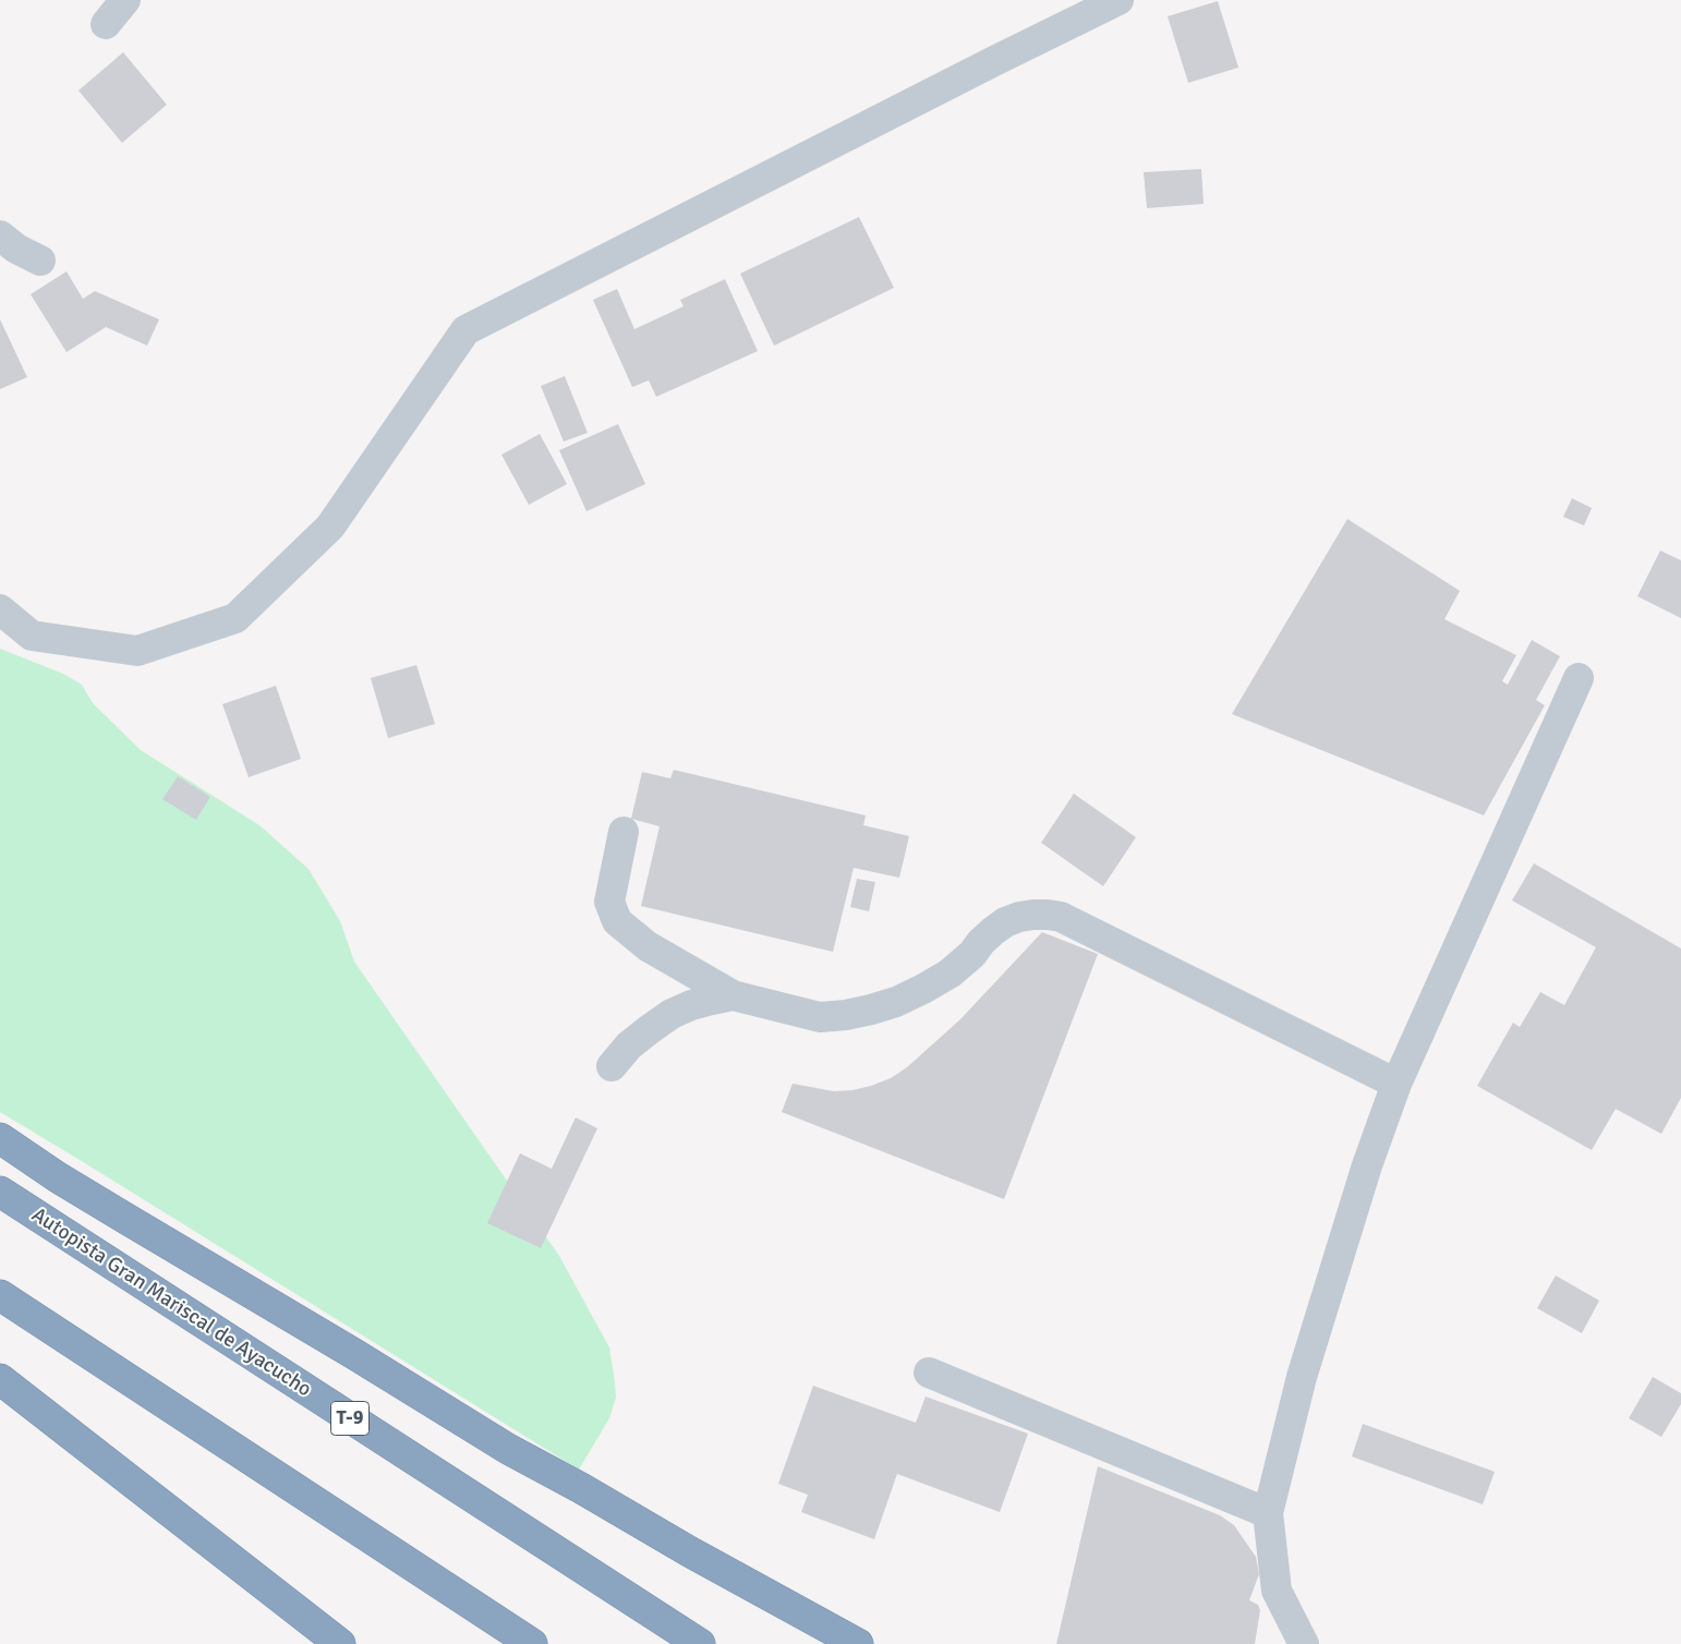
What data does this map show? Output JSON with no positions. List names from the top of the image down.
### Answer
{
  "streets": {
    "highway": ["Autopista Gran Mariscal de Ayacucho", "T-9"]
  }
}
